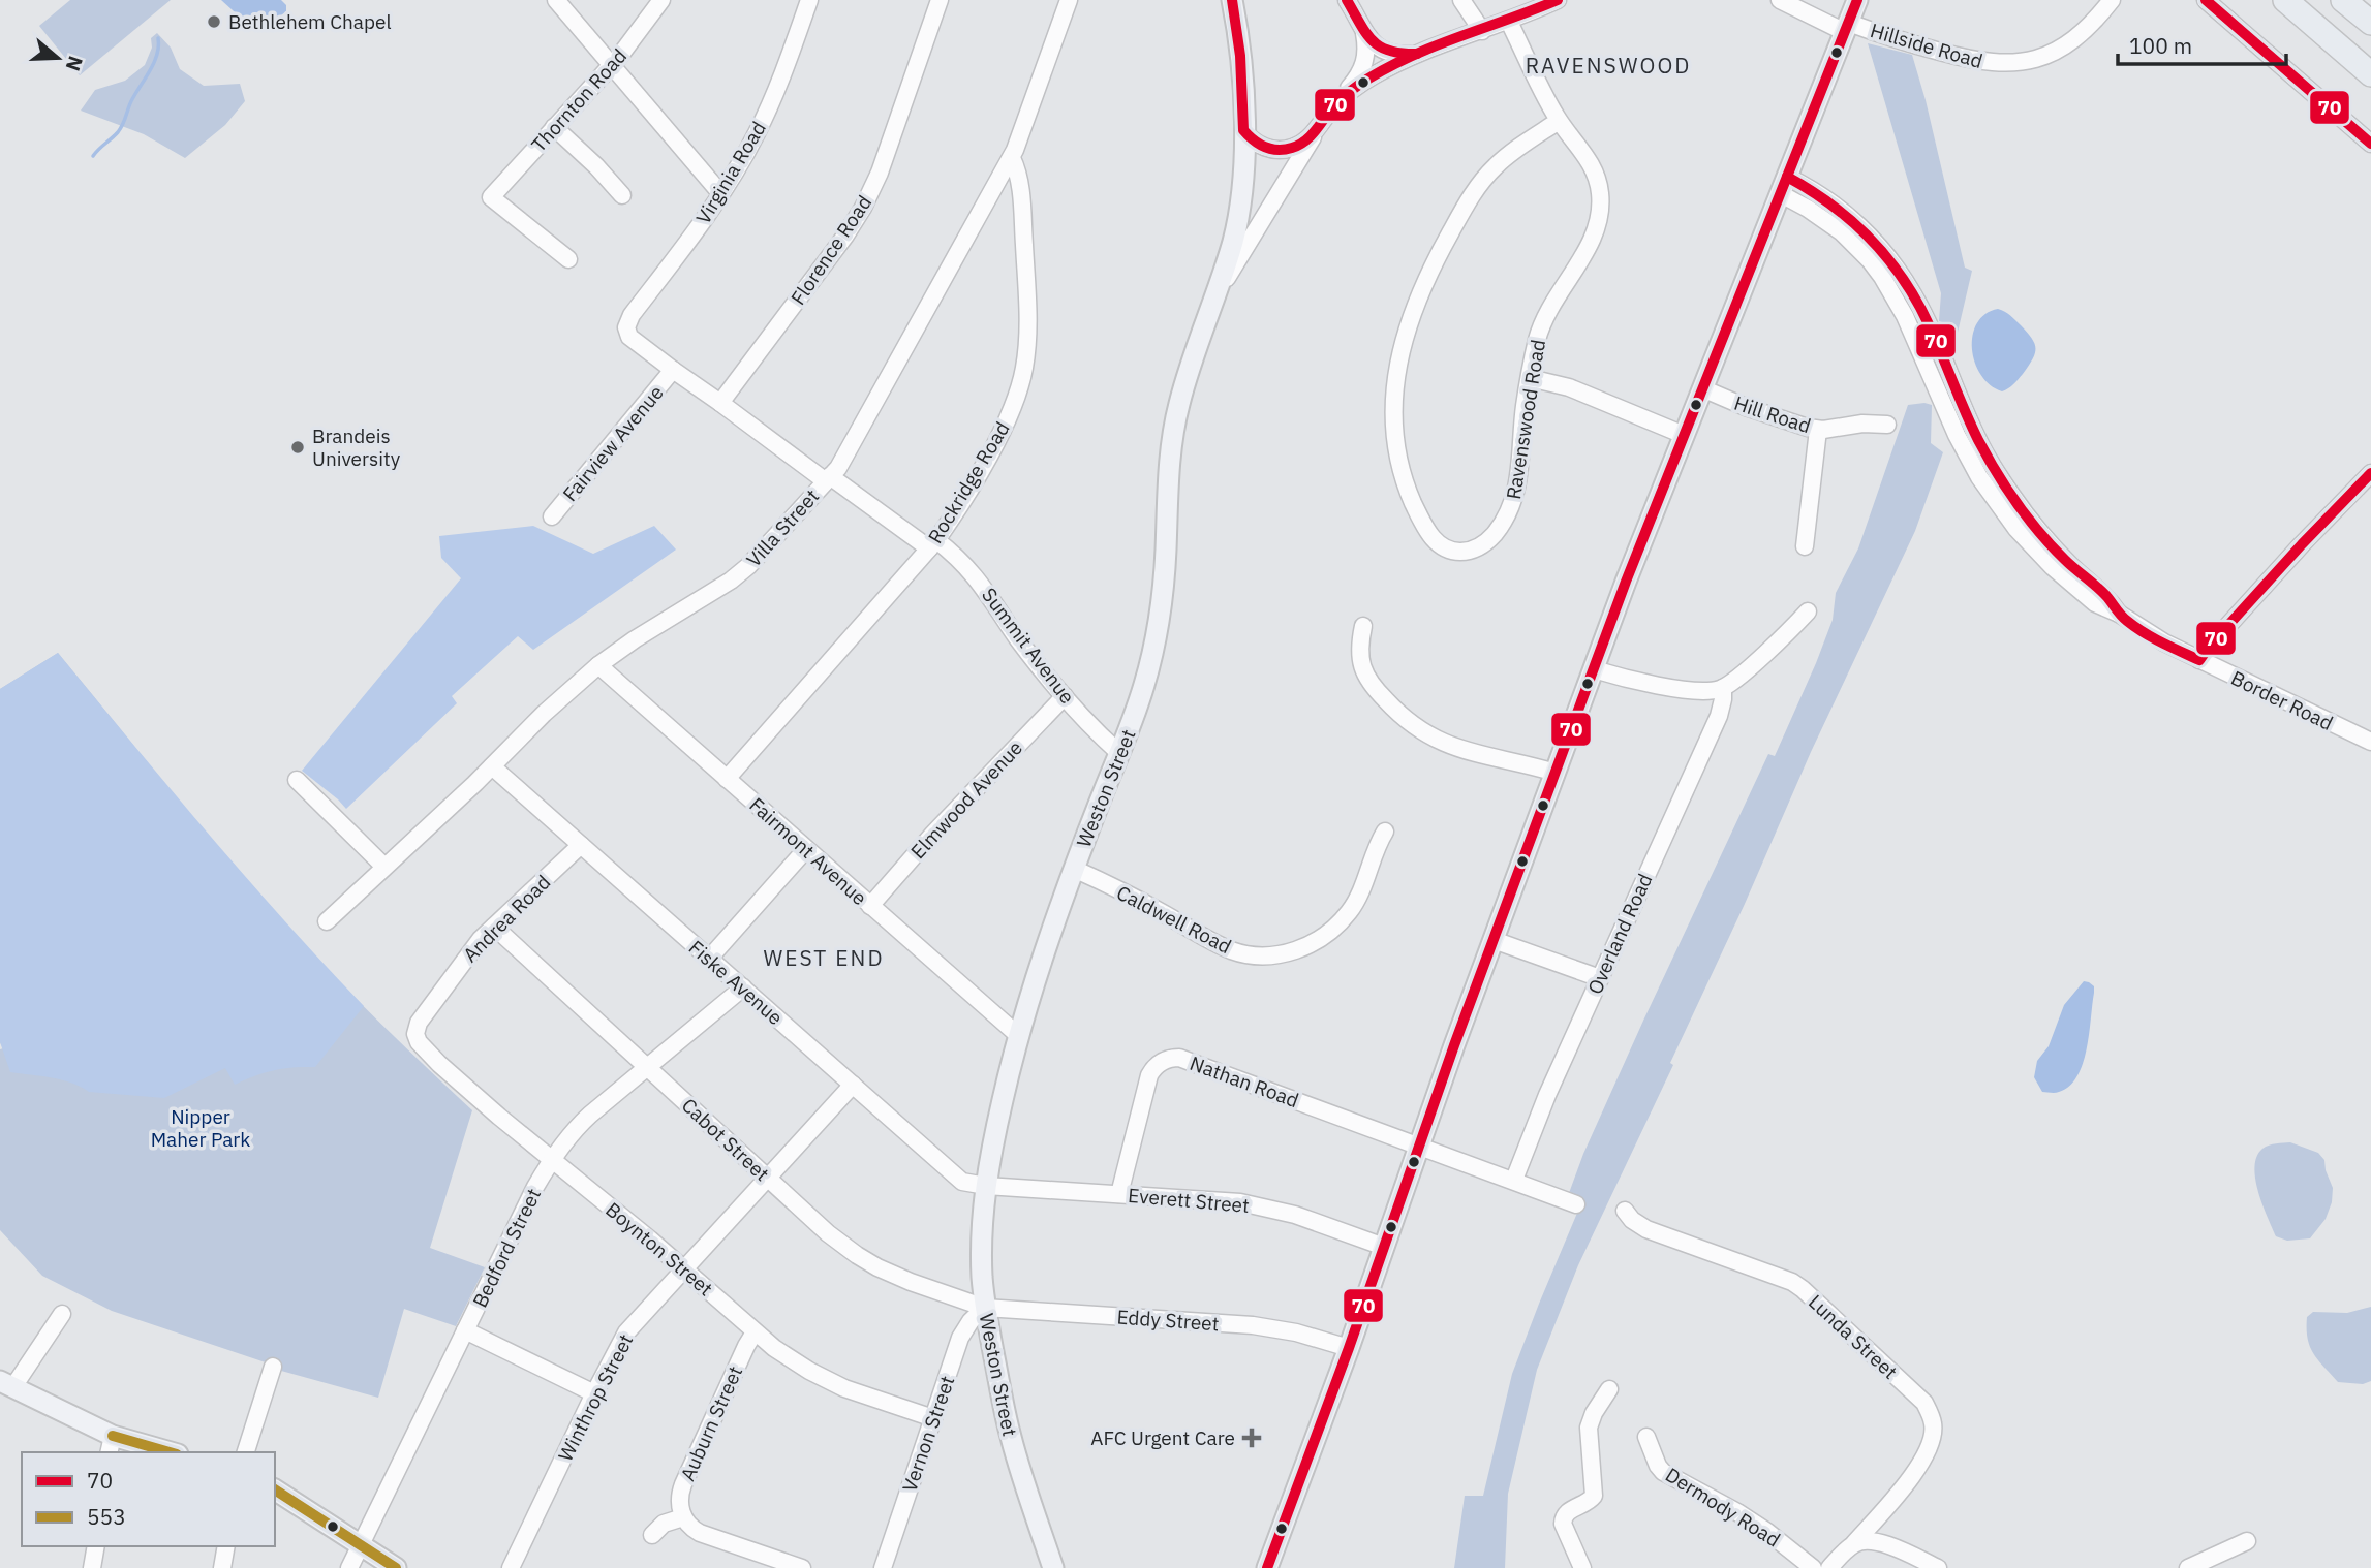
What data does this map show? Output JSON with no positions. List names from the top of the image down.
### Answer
{
  "streets": {
    "main road": ["Weston Street"],
    "street": [
      "Hillside Road",
      "Thornton Road",
      "Virginia Road",
      "Florence Road",
      "Hill Road",
      "Ravenswood Road",
      "Fairview Avenue",
      "Rockridge Road",
      "Villa Street",
      "Summit Avenue",
      "Border Road",
      "Elmwood Avenue",
      "Fairmont Avenue",
      "Andrea Road",
      "Caldwell Road",
      "Overland Road",
      "Fiske Avenue",
      "Nathan Road",
      "Cabot Street",
      "Everett Street",
      "Bedford Street",
      "Boynton Street",
      "Eddy Street",
      "Lunda Street",
      "Winthrop Street",
      "Auburn Street",
      "Vernon Street",
      "Dermody Road"
    ]
  },
  "crossings": [
    ["Virginia Road", "Summit Avenue"],
    ["Florence Road", "Summit Avenue"],
    ["Fairview Avenue", "Summit Avenue"],
    ["Rockridge Road", "Villa Street"],
    ["Rockridge Road", "Summit Avenue"],
    ["Rockridge Road", "Fairmont Avenue"],
    ["Villa Street", "Summit Avenue"],
    ["Villa Street", "Fairmont Avenue"],
    ["Villa Street", "Fiske Avenue"],
    ["Summit Avenue", "Weston Street"],
    ["Summit Avenue", "Elmwood Avenue"],
    ["Weston Street", "Fairmont Avenue"],
    ["Weston Street", "Caldwell Road"],
    ["Weston Street", "Fiske Avenue"],
    ["Weston Street", "Cabot Street"],
    ["Weston Street", "Everett Street"],
    ["Weston Street", "Eddy Street"],
    ["Weston Street", "Vernon Street"],
    ["Elmwood Avenue", "Fairmont Avenue"],
    ["Andrea Road", "Fiske Avenue"],
    ["Andrea Road", "Cabot Street"],
    ["Andrea Road", "Boynton Street"],
    ["Fiske Avenue", "Everett Street"],
    ["Fiske Avenue", "Bedford Street"],
    ["Fiske Avenue", "Winthrop Street"],
    ["Nathan Road", "Everett Street"],
    ["Cabot Street", "Bedford Street"],
    ["Cabot Street", "Eddy Street"],
    ["Cabot Street", "Winthrop Street"],
    ["Cabot Street", "Vernon Street"],
    ["Bedford Street", "Boynton Street"],
    ["Boynton Street", "Winthrop Street"],
    ["Boynton Street", "Auburn Street"],
    ["Boynton Street", "Vernon Street"],
    ["Eddy Street", "Vernon Street"]
  ],
  "districts": ["RAVENSWOOD", "WEST END"],
  "parks": ["Nipper Maher Park"],
  "places": {
    "other": ["Bethlehem Chapel", "Brandeis University"],
    "health": ["AFC Urgent Care"]
  },
  "lines": ["transit line 70", "transit line 553"],
  "legend": ["70", "553"],
  "scale_bar": "100 m",
  "north": "right"
}
